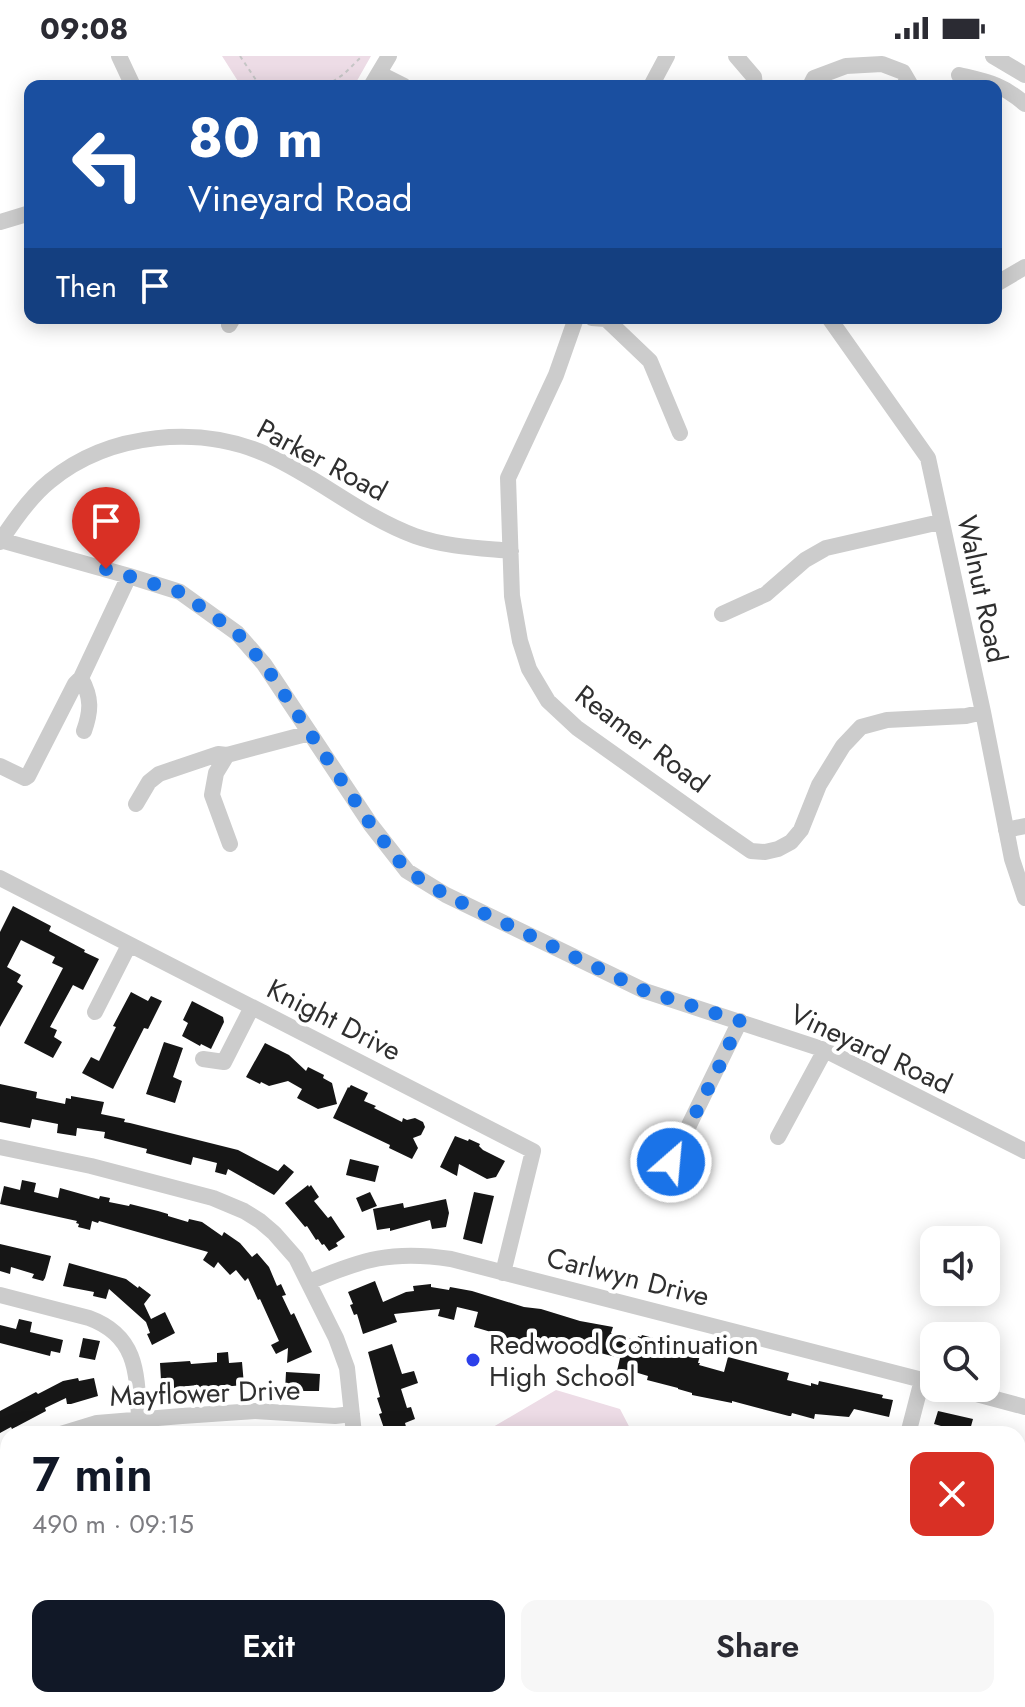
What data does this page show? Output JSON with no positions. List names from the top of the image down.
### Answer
{
  "streets": {
    "street": [
      "Parker Road",
      "Walnut Road",
      "Reamer Road",
      "Knight Drive",
      "Vineyard Road",
      "Carlwyn Drive",
      "Mayflower Drive"
    ]
  },
  "crossings": [
    ["Parker Road", "Reamer Road"],
    ["Parker Road", "Vineyard Road"],
    ["Walnut Road", "Reamer Road"],
    ["Knight Drive", "Carlwyn Drive"]
  ],
  "places": ["Redwood Continuation High School"],
  "page": {
    "status": "09:08",
    "turn": ["80 m", "Vineyard Road"],
    "then": "Then",
    "heading": ["7 min", "490 m · 09:15"],
    "buttons": ["Exit", "Share"]
  }
}
